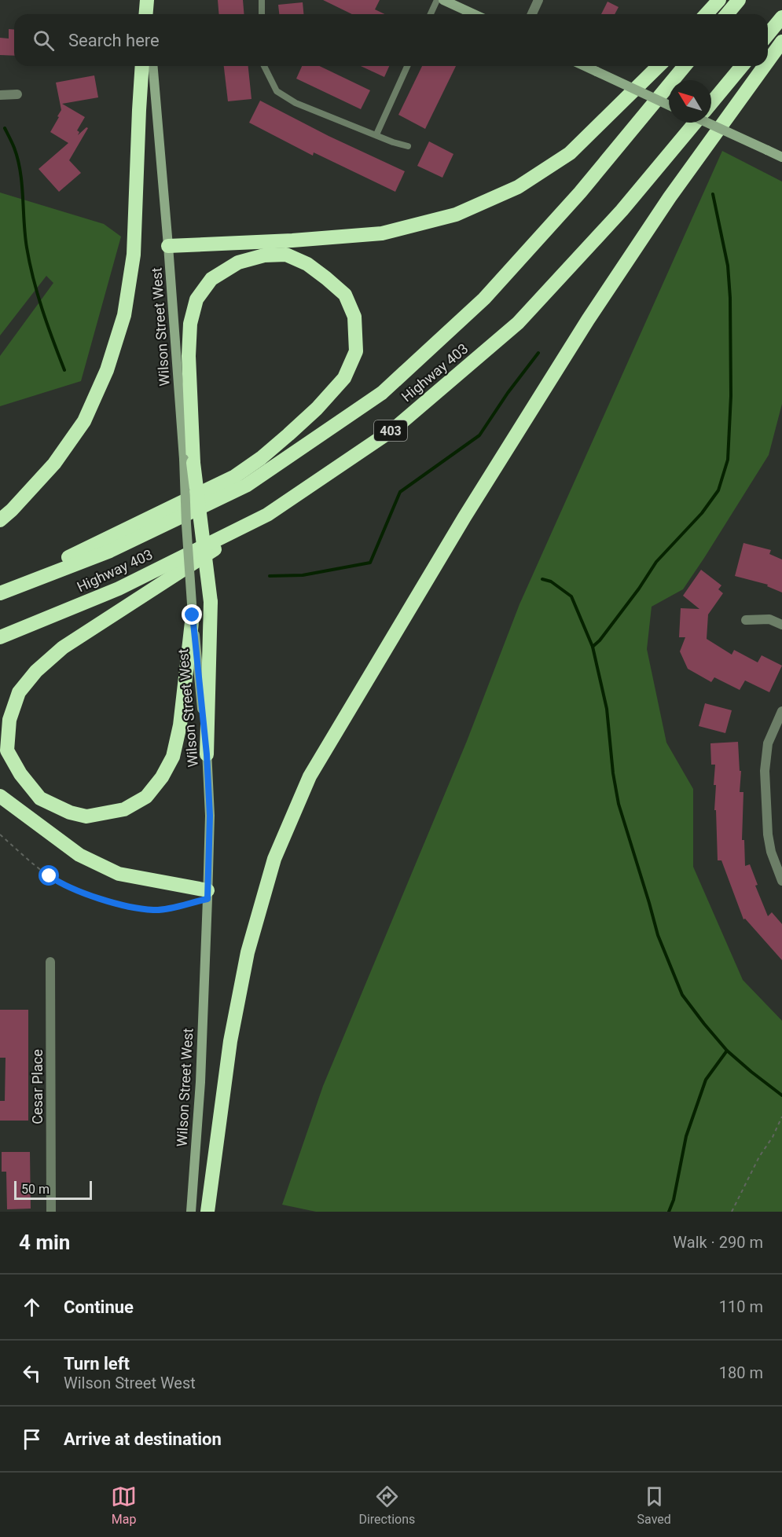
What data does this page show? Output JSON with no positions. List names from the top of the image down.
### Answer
{
  "streets": {
    "highway": ["Highway 403", "403"],
    "main road": ["Wilson Street West"],
    "street": ["Cesar Place"]
  },
  "scale_bar": "50 m",
  "north": "top left",
  "page": {
    "search": "Search here",
    "scale": "50 m",
    "heading": ["4 min", "Walk · 290 m"],
    "list": [
      ["Continue", "110 m"],
      ["Turn left", "Wilson Street West", "180 m"],
      "Arrive at destination"
    ],
    "nav": ["Map", "Directions", "Saved"]
  }
}
